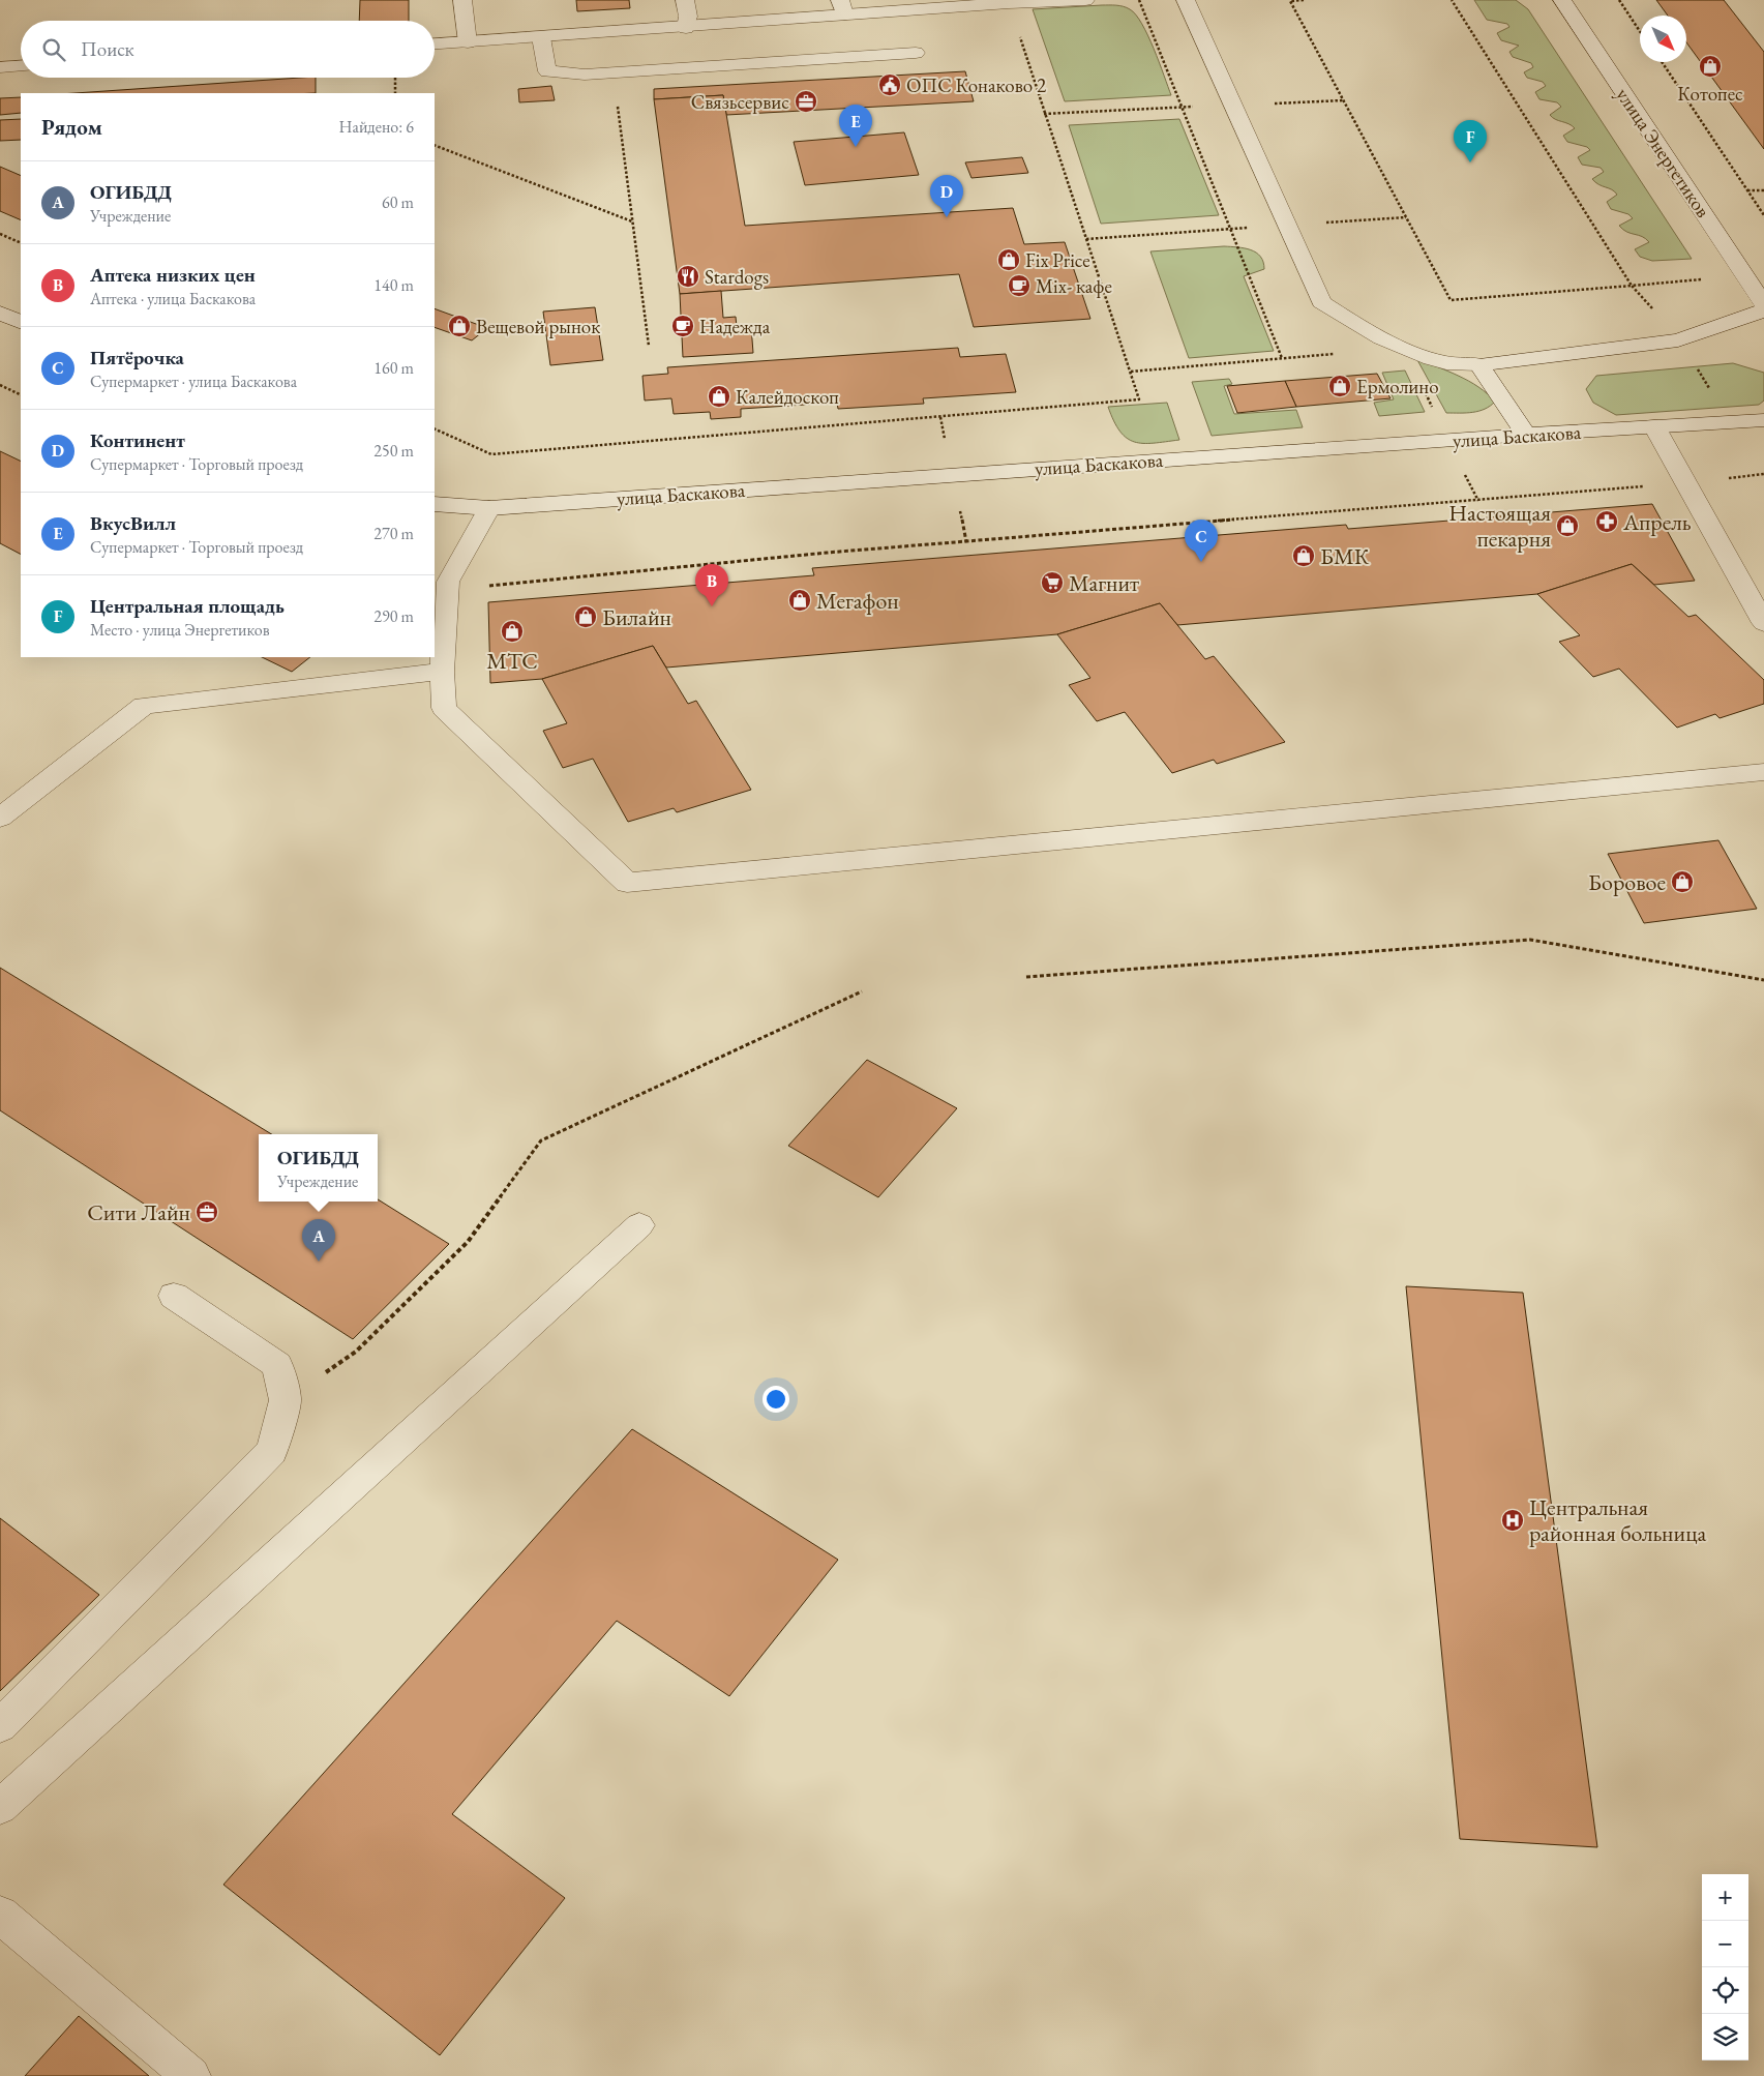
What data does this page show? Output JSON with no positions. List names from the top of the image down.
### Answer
{
  "streets": {
    "street": ["улица Энергетиков", "улица Баскакова"]
  },
  "places": {
    "shop": [
      "Котопес",
      "Fix Price",
      "Вещевой рынок",
      "Ермолино",
      "Калейдоскоп",
      "Настоящая пекарня",
      "БМК",
      "Мегафон",
      "Билайн",
      "МТС",
      "Боровое"
    ],
    "public building": ["ОПС Конаково 2"],
    "office": ["Связьсервис", "Сити Лайн"],
    "restaurant": ["Stardogs"],
    "cafe": ["Mix- кафе", "Надежда"],
    "pharmacy": ["Апрель"],
    "supermarket": ["Магнит"],
    "hospital": ["Центральная районная больница"]
  },
  "north": "bottom right",
  "page": {
    "search": "Поиск",
    "heading": ["Рядом", "Найдено: 6"],
    "pins": [
      "E",
      "F",
      "D",
      "C",
      "B",
      "A"
    ],
    "list": [
      {
        "mark": "A",
        "name": "ОГИБДД",
        "note": "Учреждение",
        "value": "60 m"
      },
      {
        "mark": "B",
        "name": "Аптека низких цен",
        "note": "Аптека · улица Баскакова",
        "value": "140 m"
      },
      {
        "mark": "C",
        "name": "Пятёрочка",
        "note": "Супермаркет · улица Баскакова",
        "value": "160 m"
      },
      {
        "mark": "D",
        "name": "Континент",
        "note": "Супермаркет · Торговый проезд",
        "value": "250 m"
      },
      {
        "mark": "E",
        "name": "ВкусВилл",
        "note": "Супермаркет · Торговый проезд",
        "value": "270 m"
      },
      {
        "mark": "F",
        "name": "Центральная площадь",
        "note": "Место · улица Энергетиков",
        "value": "290 m"
      }
    ],
    "popup": ["ОГИБДД", "Учреждение"],
    "map_buttons": ["+", "−"]
  }
}
